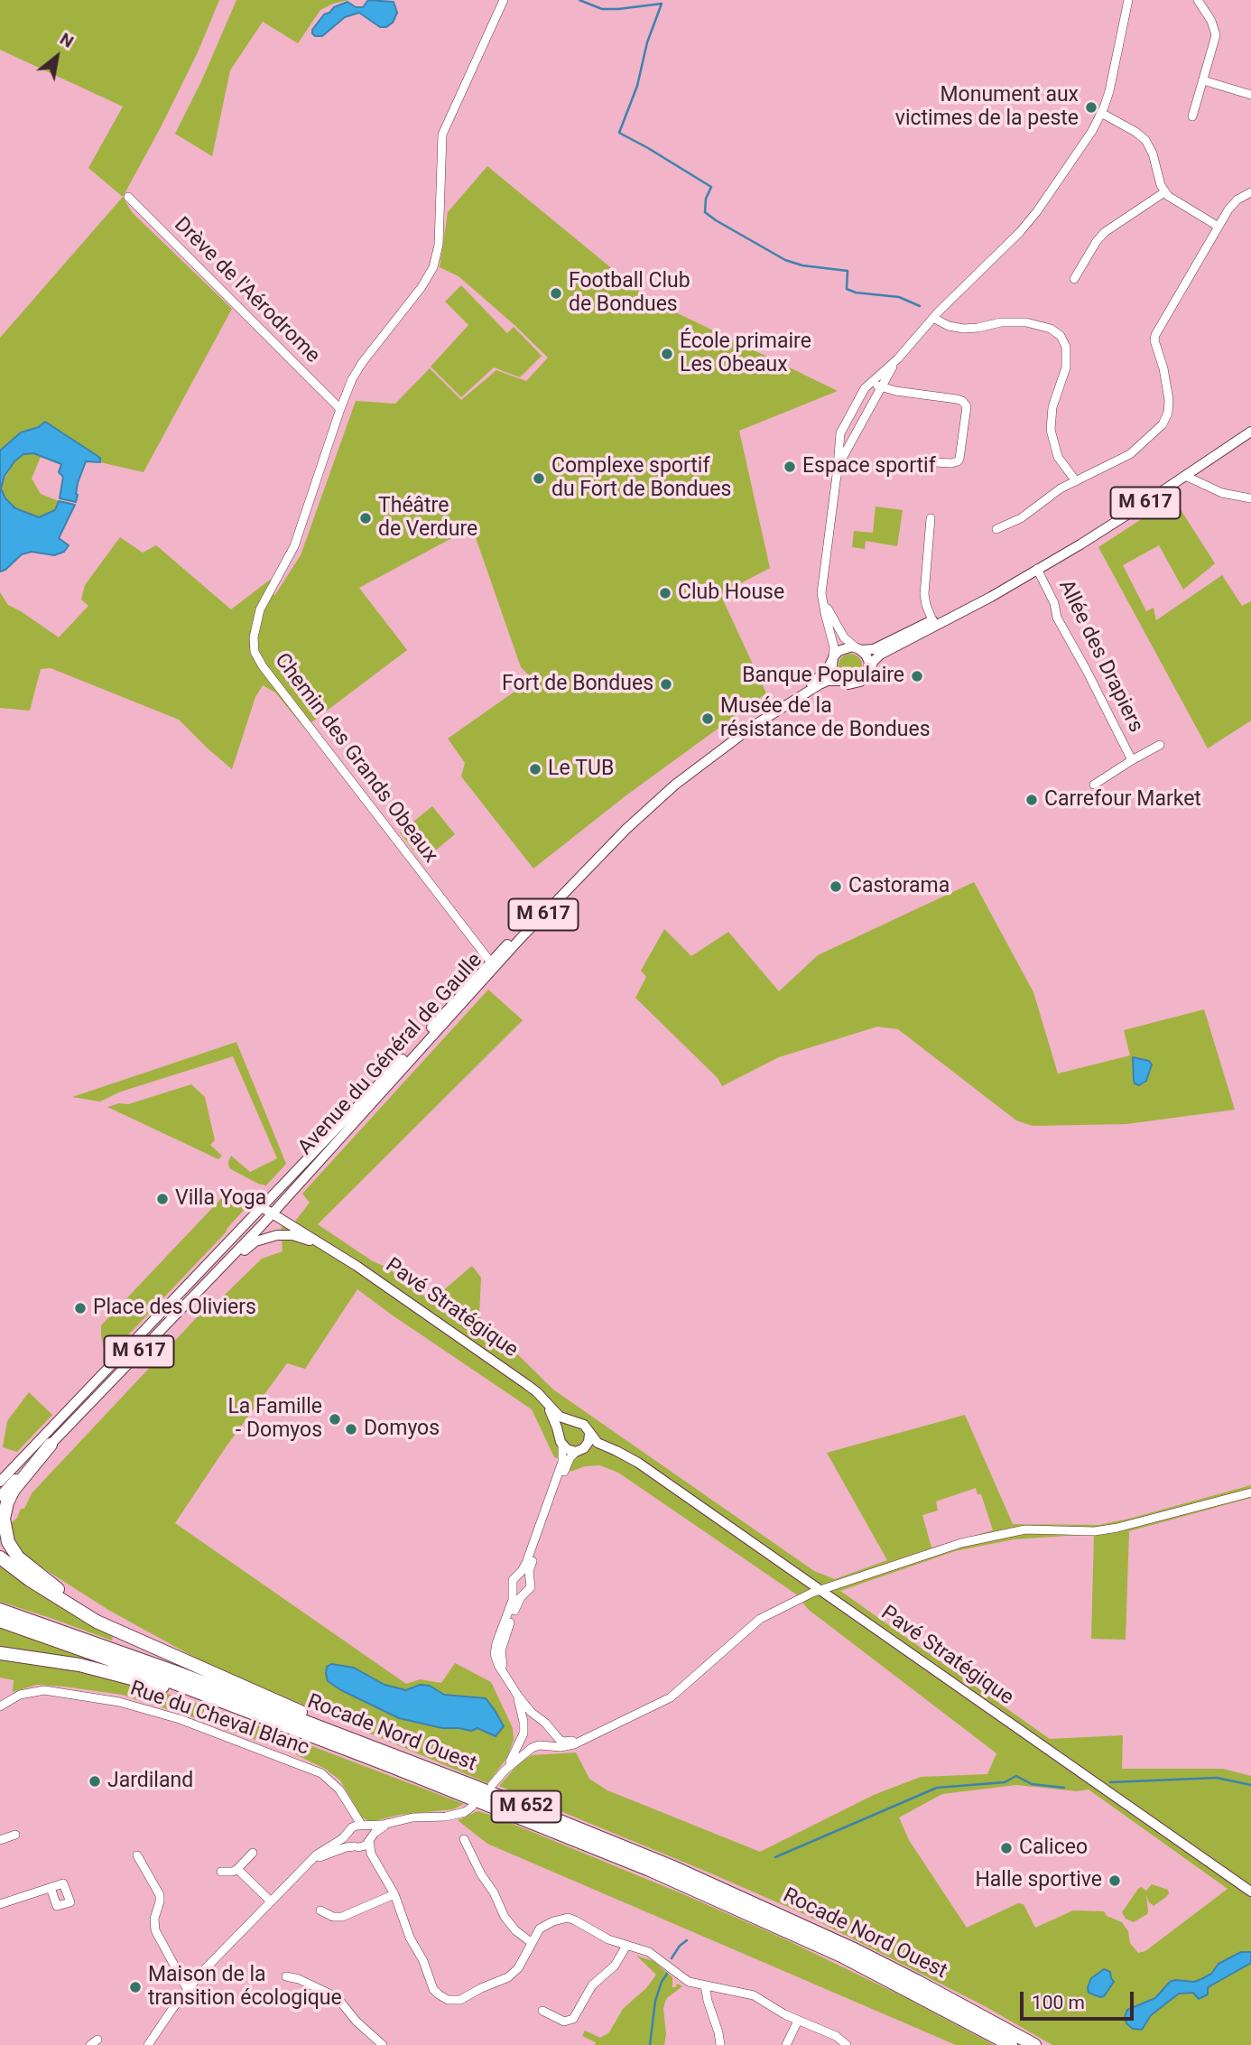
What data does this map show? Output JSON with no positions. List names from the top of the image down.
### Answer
{
  "streets": {
    "highway": ["Rocade Nord Ouest", "M 652"],
    "main road": ["M 617", "Avenue du Général de Gaulle", "Pavé Stratégique"],
    "street": [
      "Drève de l'Aérodrome",
      "Allée des Drapiers",
      "Chemin des Grands Obeaux",
      "Rue du Cheval Blanc"
    ]
  },
  "crossings": [
    ["Drève de l'Aérodrome", "Chemin des Grands Obeaux"],
    ["M 617", "Allée des Drapiers"],
    ["M 617", "Avenue du Général de Gaulle"],
    ["Chemin des Grands Obeaux", "Avenue du Général de Gaulle"],
    ["Avenue du Général de Gaulle", "Pavé Stratégique"]
  ],
  "places": [
    "Monument aux victimes de la peste",
    "Football Club de Bondues",
    "École primaire Les Obeaux",
    "Espace sportif",
    "Complexe sportif du Fort de Bondues",
    "Théâtre de Verdure",
    "Club House",
    "Banque Populaire",
    "Fort de Bondues",
    "Musée de la résistance de Bondues",
    "Le TUB",
    "Carrefour Market",
    "Castorama",
    "Villa Yoga",
    "Place des Oliviers",
    "La Famille - Domyos",
    "Domyos",
    "Jardiland",
    "Caliceo",
    "Halle sportive",
    "Maison de la transition écologique"
  ],
  "scale_bar": "100 m",
  "north": "top right"
}
